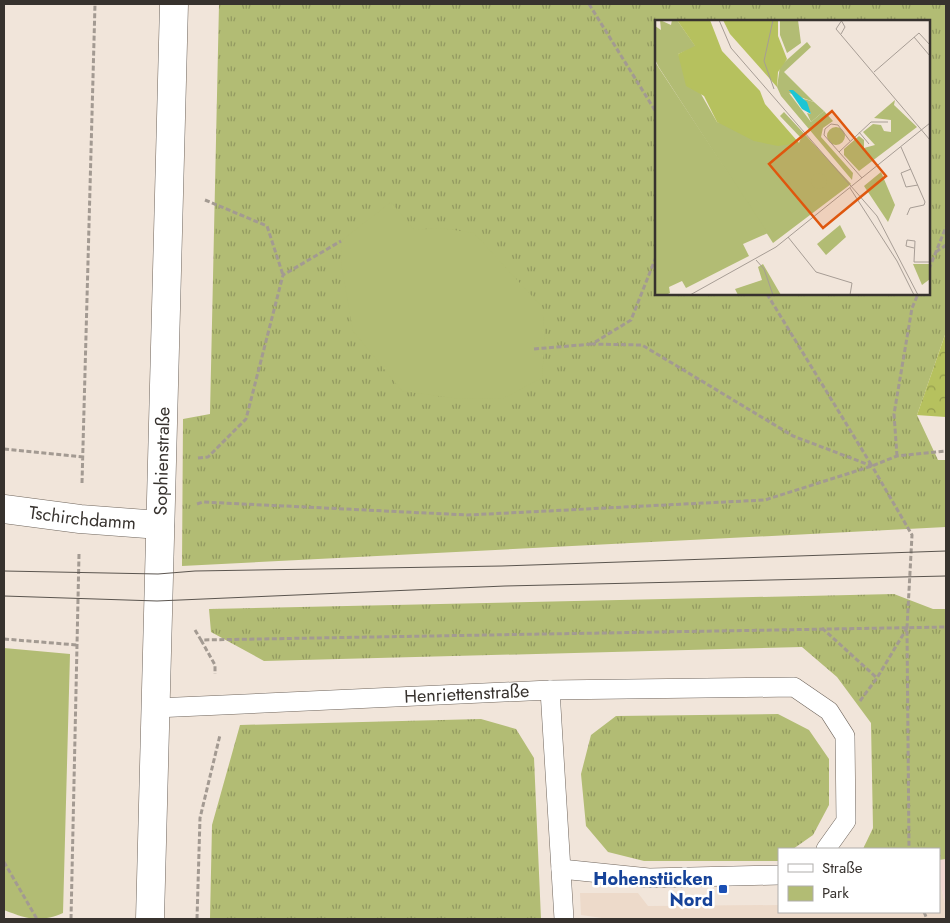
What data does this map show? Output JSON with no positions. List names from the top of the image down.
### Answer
{
  "streets": {
    "street": ["Sophienstraße", "Tschirchdamm"],
    "lane": ["Henriettenstraße"]
  },
  "crossings": [
    ["Sophienstraße", "Tschirchdamm"],
    ["Sophienstraße", "Henriettenstraße"]
  ],
  "places": {
    "transit": ["Hohenstücken Nord"]
  },
  "legend": ["Straße", "Park"]
}
